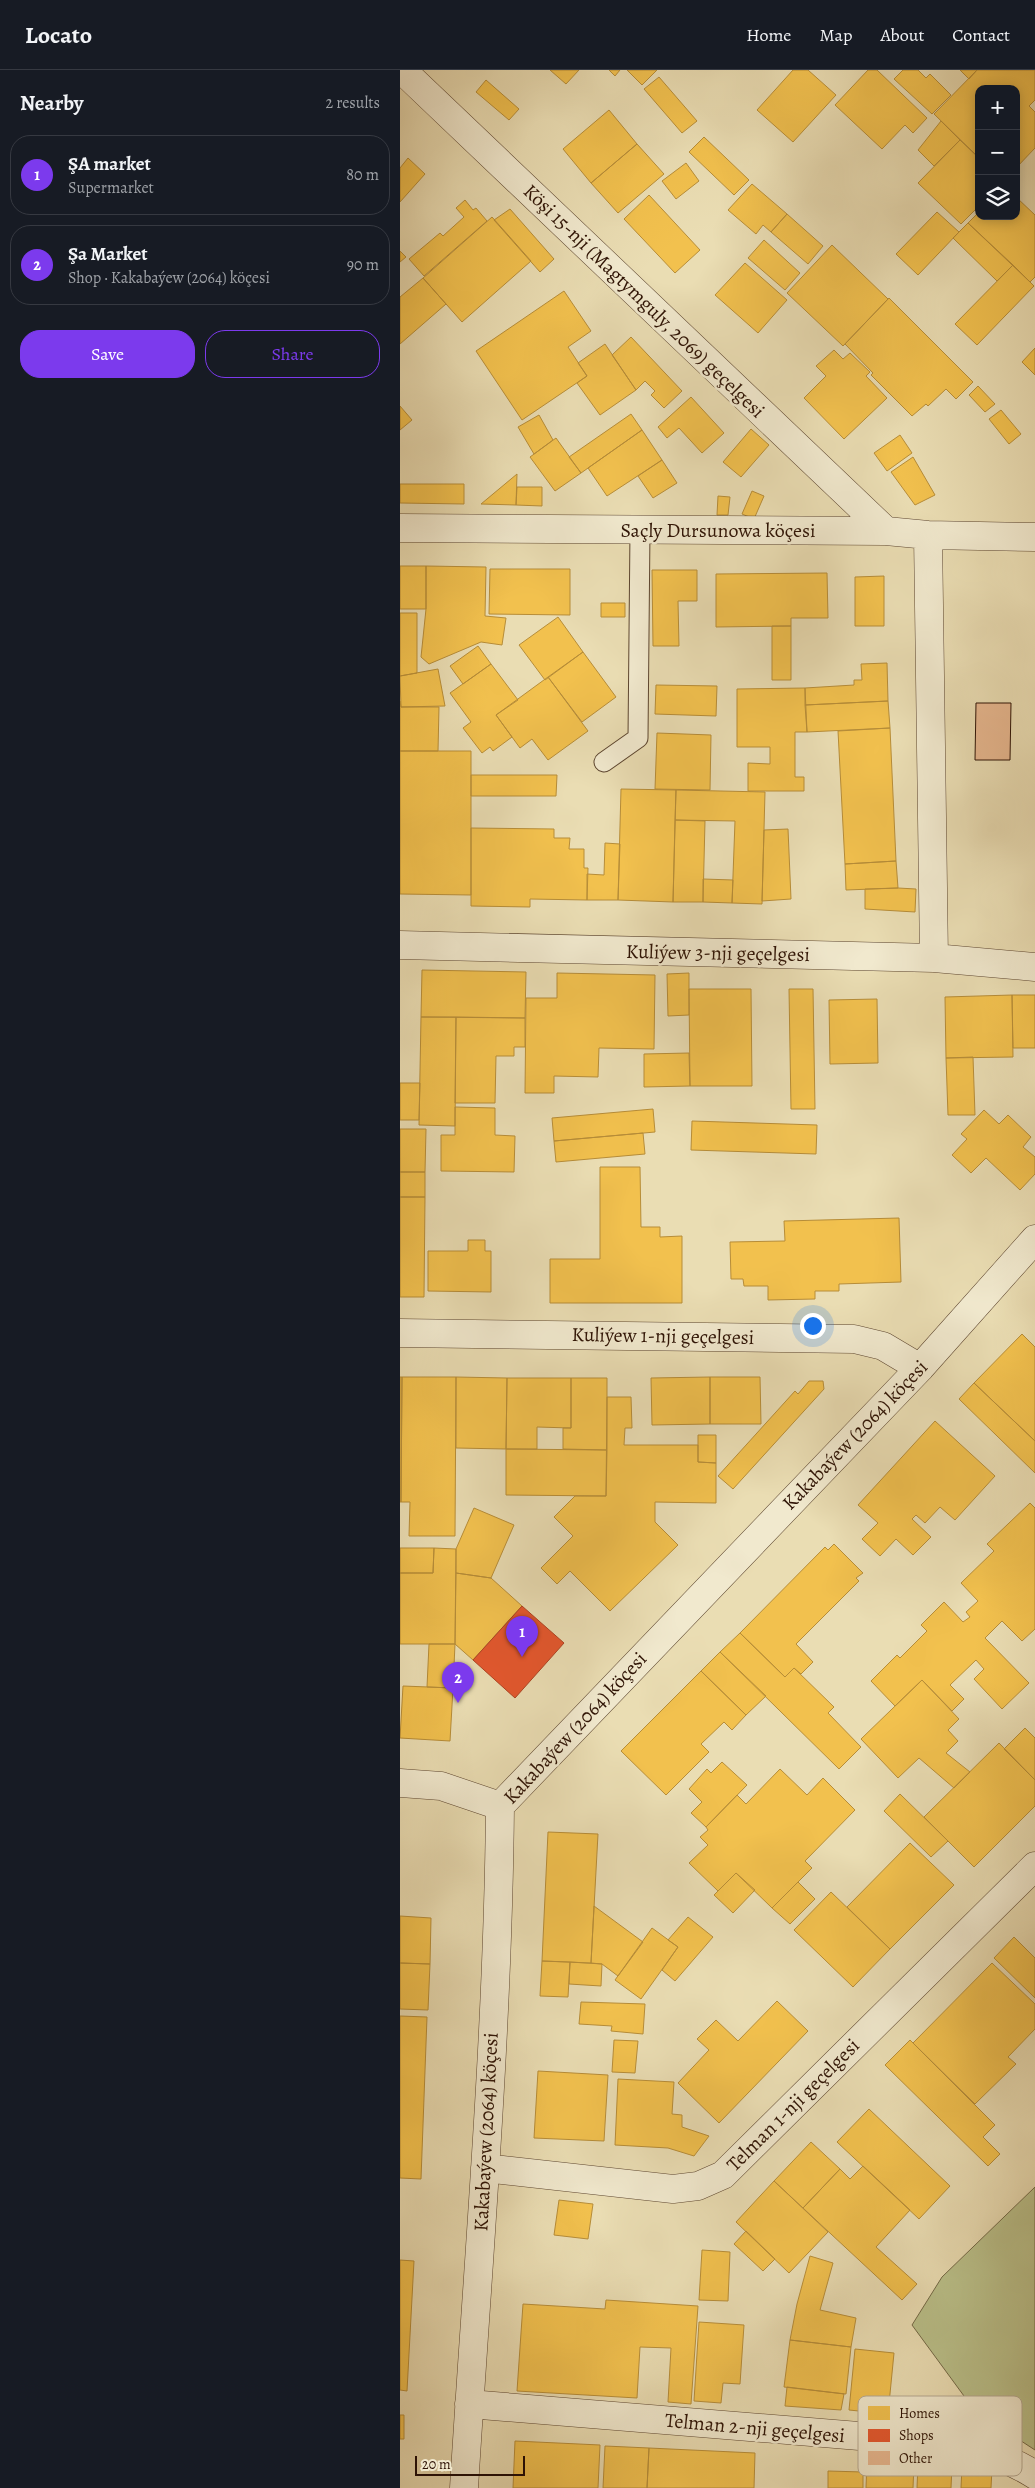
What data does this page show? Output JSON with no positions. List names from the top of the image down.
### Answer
{
  "streets": {
    "street": [
      "Köşi 15-nji (Magtymguly, 2069) geçelgesi",
      "Saçly Dursunowa köçesi",
      "Kuliýew 3-nji geçelgesi",
      "Kuliýew 1-nji geçelgesi",
      "Kakabaýew (2064) köçesi",
      "Telman 1-nji geçelgesi",
      "Telman 2-nji geçelgesi"
    ]
  },
  "crossings": [
    ["Köşi 15-nji (Magtymguly, 2069) geçelgesi", "Saçly Dursunowa köçesi"],
    ["Kuliýew 1-nji geçelgesi", "Kakabaýew (2064) köçesi"],
    ["Kakabaýew (2064) köçesi", "Telman 1-nji geçelgesi"],
    ["Kakabaýew (2064) köçesi", "Telman 2-nji geçelgesi"]
  ],
  "legend": ["Homes", "Shops", "Other"],
  "scale_bar": "20 m",
  "page": {
    "header": "Locato",
    "nav": [
      "Home",
      "Map",
      "About",
      "Contact"
    ],
    "heading": ["Nearby", "2 results"],
    "map_buttons": ["+", "−"],
    "list": [
      {
        "mark": "1",
        "name": "ŞA market",
        "note": "Supermarket",
        "value": "80 m"
      },
      {
        "mark": "2",
        "name": "Şa Market",
        "note": "Shop · Kakabaýew (2064) köçesi",
        "value": "90 m"
      }
    ],
    "buttons": ["Save", "Share"],
    "pins": ["1", "2"],
    "scale": "20 m"
  }
}
